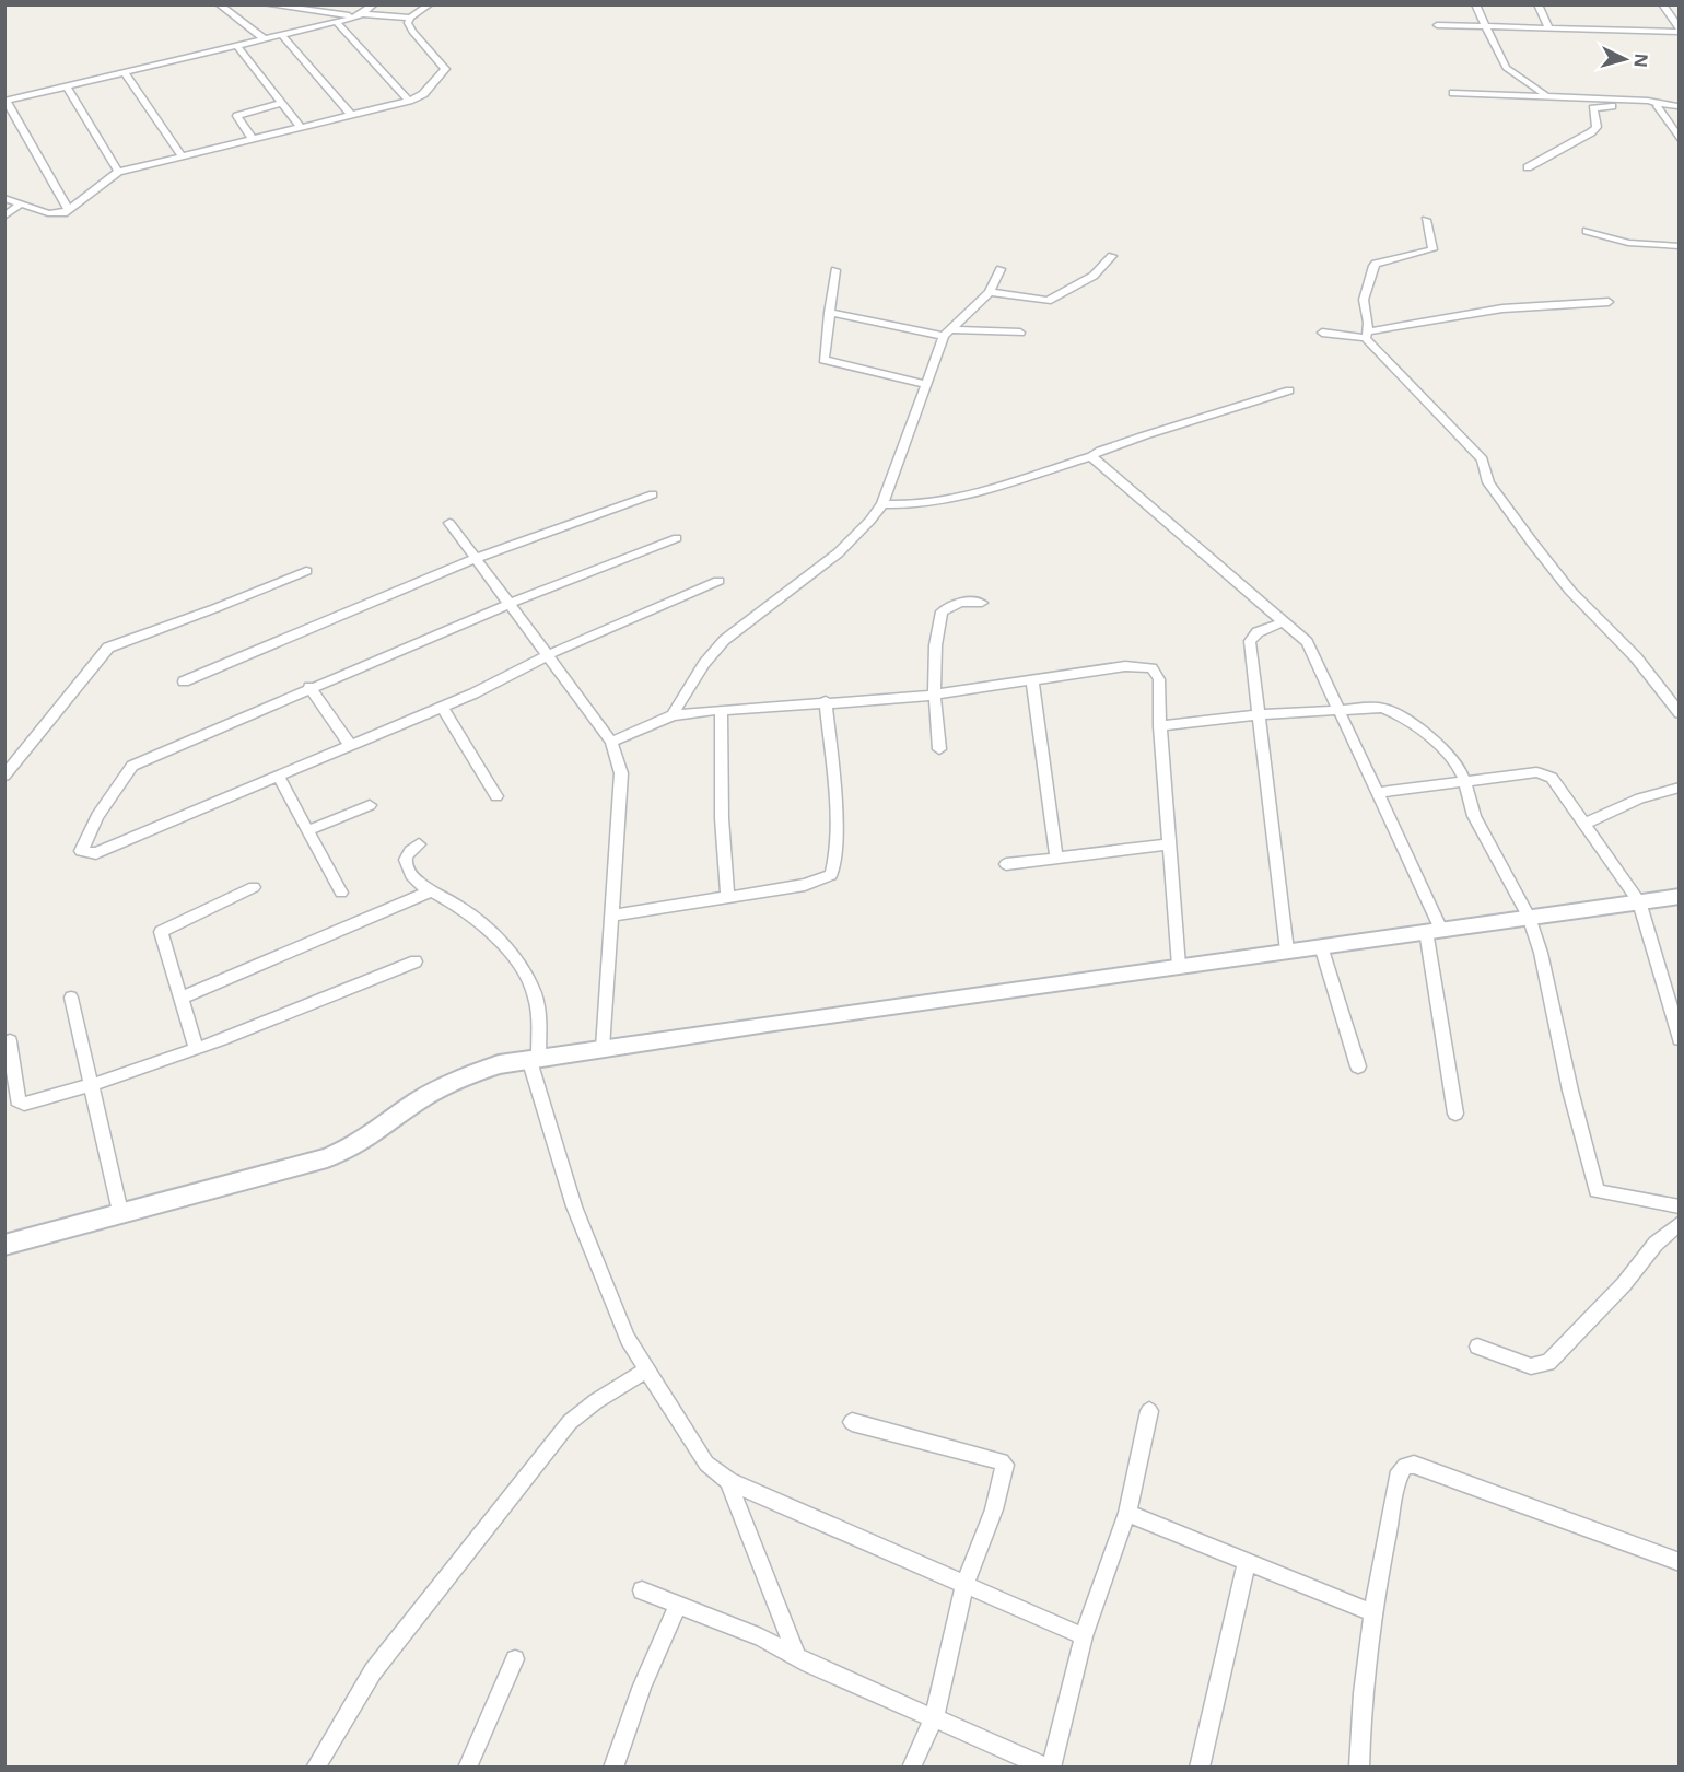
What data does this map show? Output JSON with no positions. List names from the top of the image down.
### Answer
{
  "north": "right"
}
